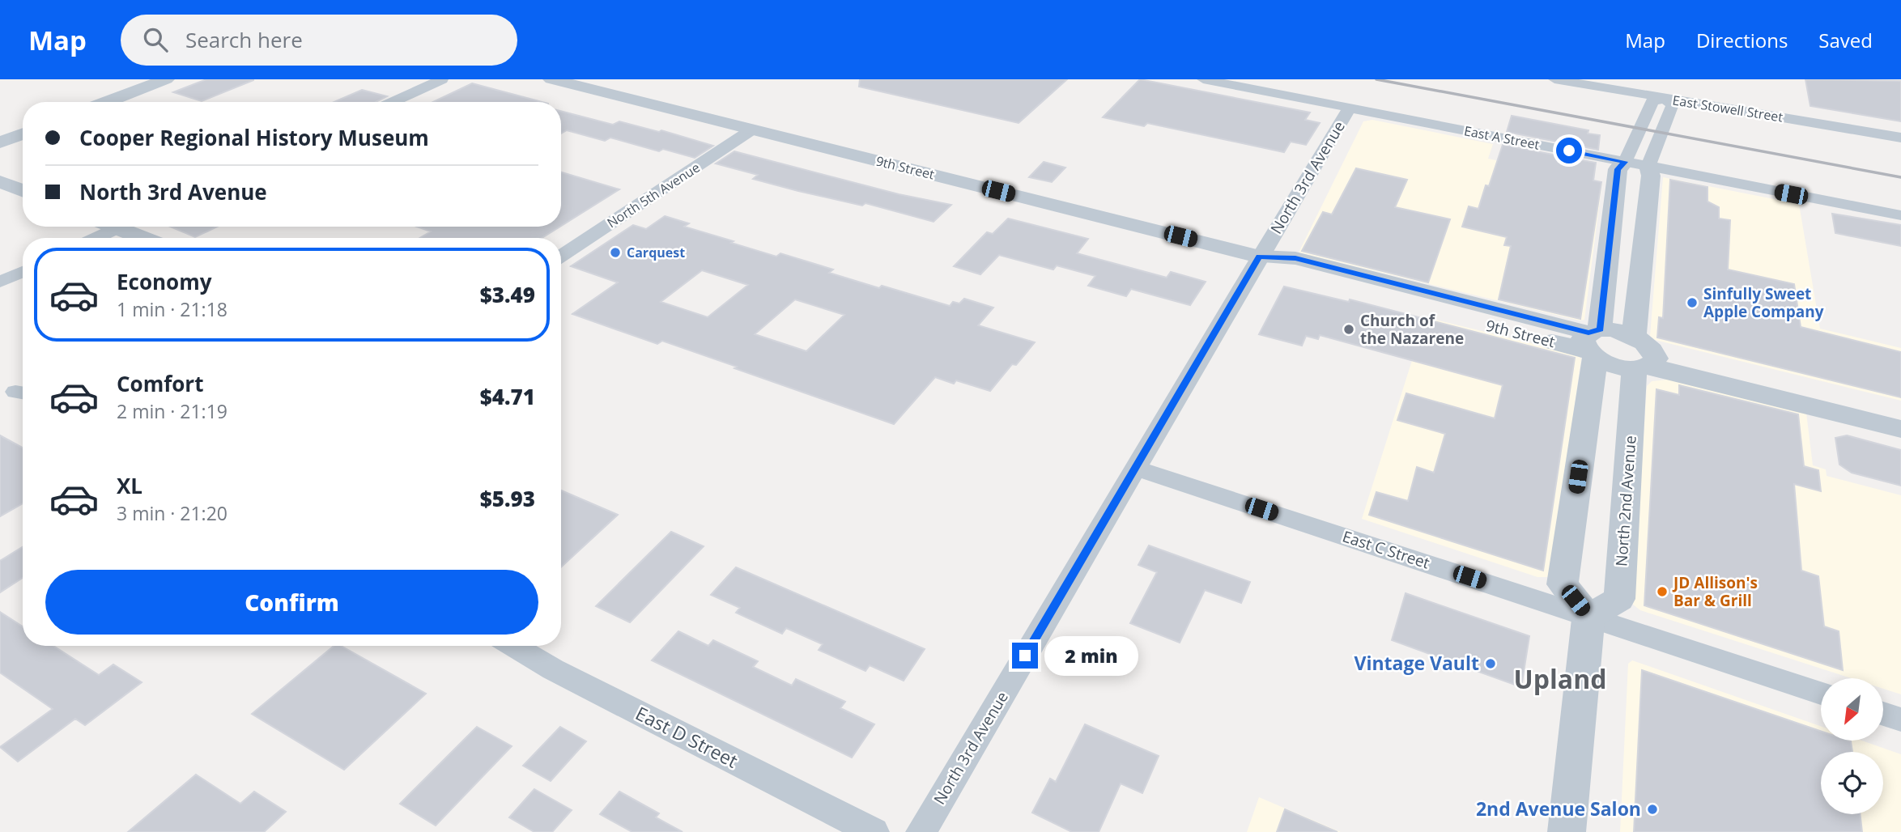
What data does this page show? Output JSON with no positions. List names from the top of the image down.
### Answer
{
  "streets": {
    "street": [
      "East Stowell Street",
      "East A Street",
      "9th Street",
      "North 3rd Avenue",
      "North 5th Avenue",
      "North 2nd Avenue",
      "East C Street",
      "East D Street"
    ]
  },
  "crossings": [
    ["East A Street", "North 3rd Avenue"],
    ["East A Street", "North 2nd Avenue"],
    ["9th Street", "North 3rd Avenue"],
    ["9th Street", "North 5th Avenue"],
    ["North 3rd Avenue", "East C Street"],
    ["North 2nd Avenue", "East C Street"]
  ],
  "districts": ["Upland"],
  "places": [
    "Carquest",
    "Sinfully Sweet Apple Company",
    "Church of the Nazarene",
    "JD Allison's Bar & Grill",
    "Vintage Vault",
    "2nd Avenue Salon"
  ],
  "north": "bottom left",
  "page": {
    "header": "Map",
    "search": "Search here",
    "nav": ["Map", "Directions", "Saved"],
    "banner": ["Cooper Regional History Museum", "North 3rd Avenue"],
    "list": [
      {
        "name": "Economy",
        "note": "1 min · 21:18",
        "value": "$3.49"
      },
      {
        "name": "Comfort",
        "note": "2 min · 21:19",
        "value": "$4.71"
      },
      {
        "name": "XL",
        "note": "3 min · 21:20",
        "value": "$5.93"
      }
    ],
    "buttons": "Confirm",
    "bubble": "2 min"
  }
}
